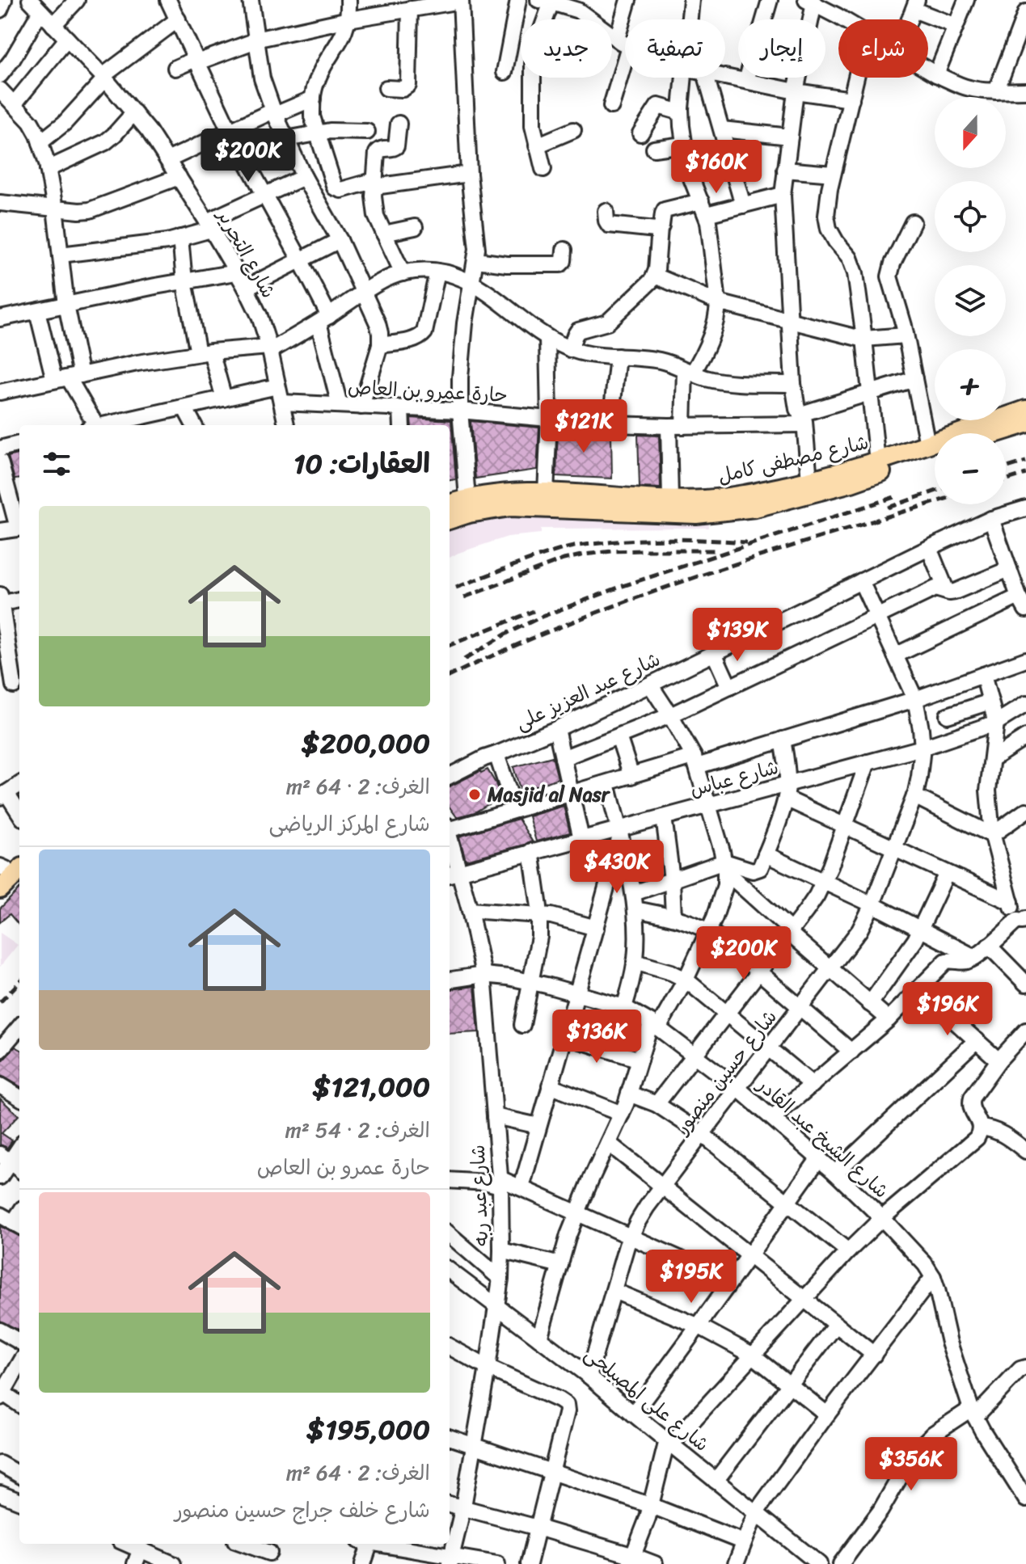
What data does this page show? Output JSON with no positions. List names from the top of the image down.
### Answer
{
  "streets": {
    "main road": ["شارع مصطفى كامل"],
    "street": [
      "شارع التحرير",
      "حارة عمرو بن العاص",
      "شارع عبد العزيز على",
      "شارع عباس",
      "شارع حسين منصور",
      "شارع الشيخ عبد القادر",
      "شارع عبد ربه",
      "شارع على المصيلحى"
    ]
  },
  "crossings": [
    ["شارع التحرير", "حارة عمرو بن العاص"],
    ["شارع عبد العزيز على", "شارع حسين منصور"],
    ["شارع عباس", "شارع حسين منصور"],
    ["شارع عباس", "شارع عبد ربه"],
    ["شارع حسين منصور", "شارع الشيخ عبد القادر"],
    ["شارع حسين منصور", "شارع على المصيلحى"],
    ["شارع الشيخ عبد القادر", "شارع عبد ربه"],
    ["شارع عبد ربه", "شارع على المصيلحى"]
  ],
  "places": ["Masjid al Nasr"],
  "north": "bottom",
  "page": {
    "chip": [
      "شراء",
      "إيجار",
      "تصفية",
      "جديد"
    ],
    "map_buttons": ["+", "−"],
    "price": [
      "$200K",
      "$160K",
      "$121K",
      "$139K",
      "$430K",
      "$200K",
      "$196K",
      "$136K",
      "$195K",
      "$356K"
    ],
    "heading": "العقارات: 10",
    "list": [
      {
        "name": "$200,000",
        "note": "الغرف: 2 · 64 m² · شارع المركز الرياضى"
      },
      {
        "name": "$121,000",
        "note": "الغرف: 2 · 54 m² · حارة عمرو بن العاص"
      },
      {
        "name": "$195,000",
        "note": "الغرف: 2 · 64 m² · شارع خلف جراج حسين منصور"
      }
    ]
  }
}
